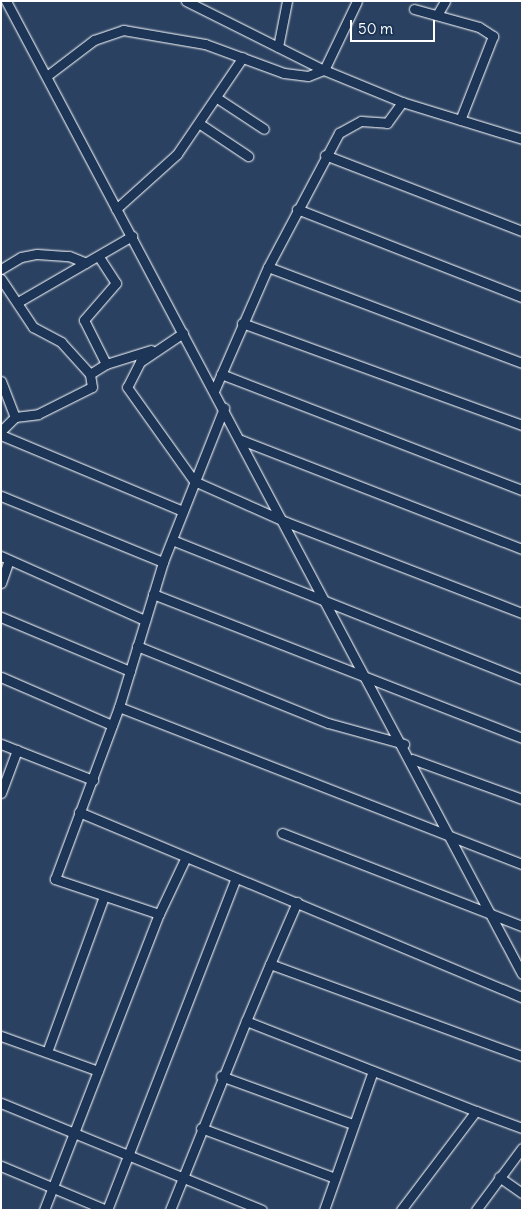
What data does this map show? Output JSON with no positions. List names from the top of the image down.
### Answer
{
  "scale_bar": "50 m"
}
